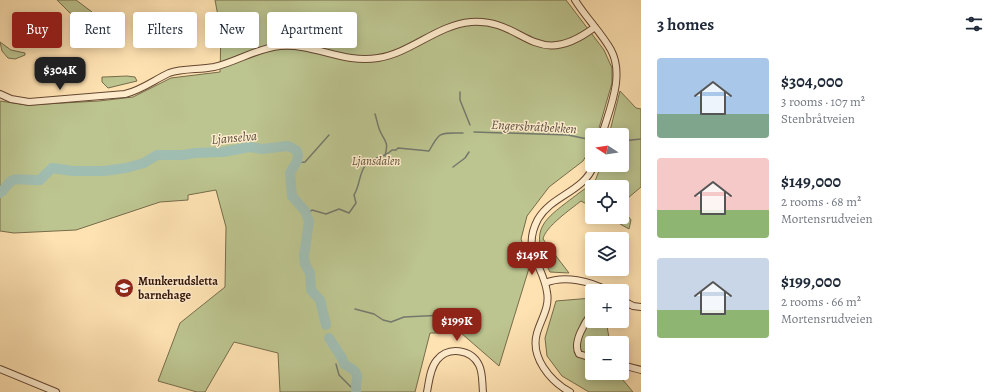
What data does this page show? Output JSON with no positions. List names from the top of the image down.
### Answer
{
  "water": ["Engersbråtbekken", "Ljanselva"],
  "parks": ["Ljansdalen"],
  "places": {
    "school or university": ["Munkerudsletta barnehage"]
  },
  "north": "left",
  "page": {
    "heading": "3 homes",
    "chip": [
      "Buy",
      "Rent",
      "Filters",
      "New",
      "Apartment"
    ],
    "list": [
      {
        "name": "$304,000",
        "note": "3 rooms · 107 m² · Stenbråtveien"
      },
      {
        "name": "$149,000",
        "note": "2 rooms · 68 m² · Mortensrudveien"
      },
      {
        "name": "$199,000",
        "note": "2 rooms · 66 m² · Mortensrudveien"
      }
    ],
    "price": ["$304K", "$149K", "$199K"],
    "map_buttons": ["+", "−"]
  }
}
